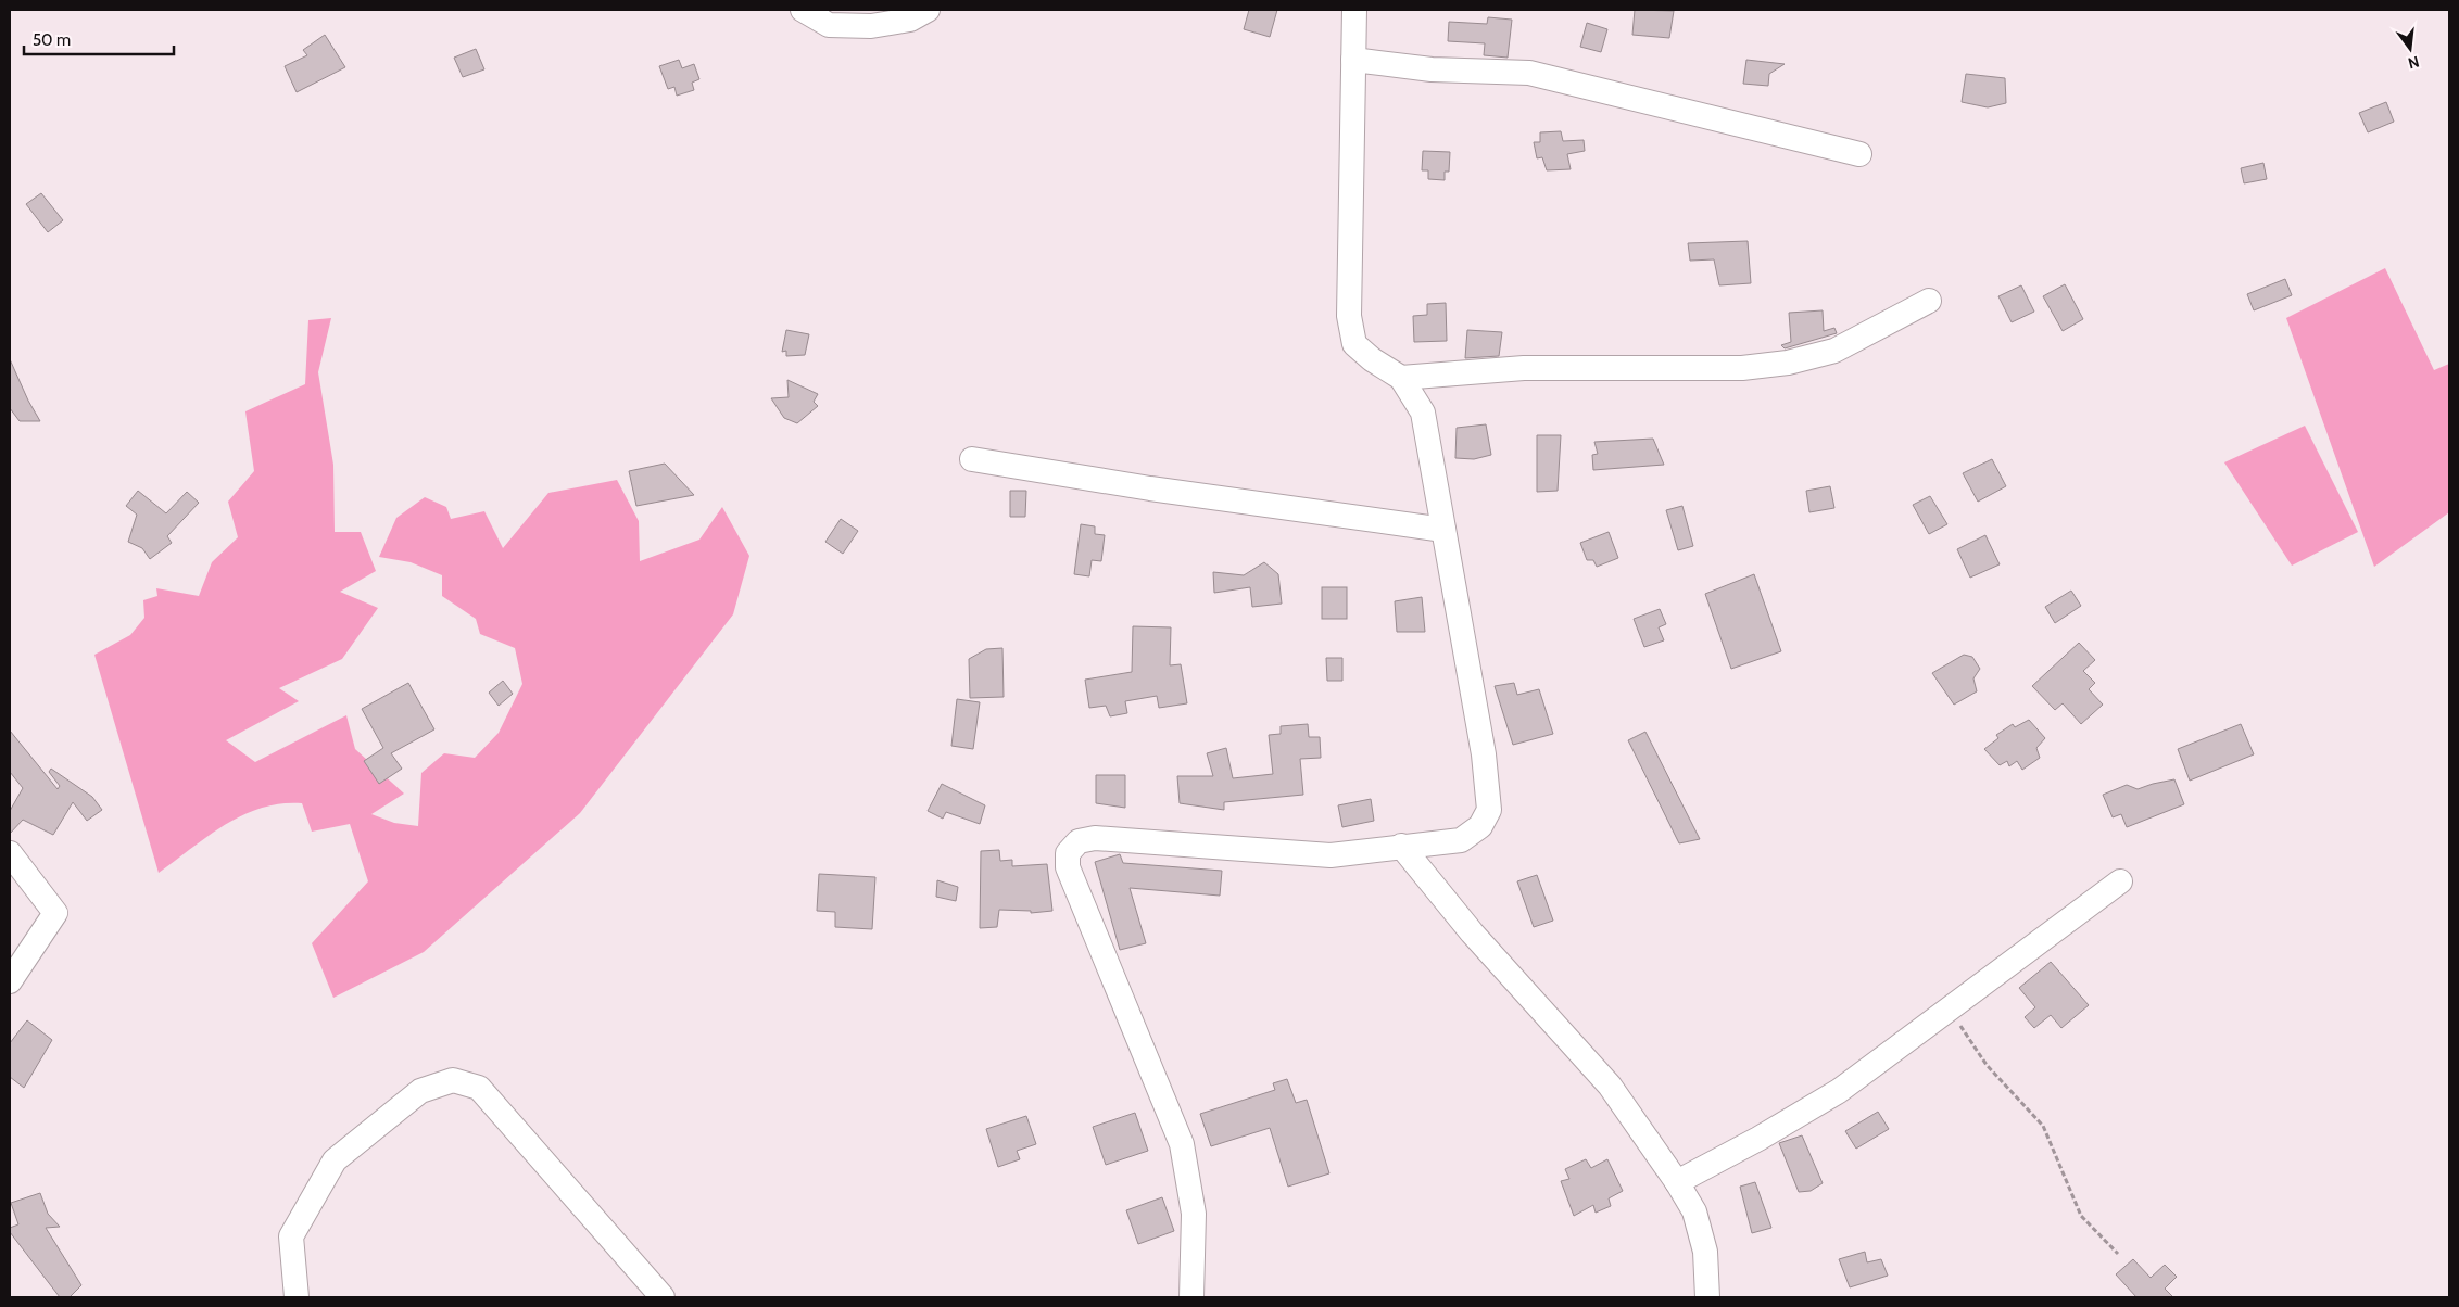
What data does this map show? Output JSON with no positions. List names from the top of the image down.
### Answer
{
  "scale_bar": "50 m",
  "north": "bottom"
}
